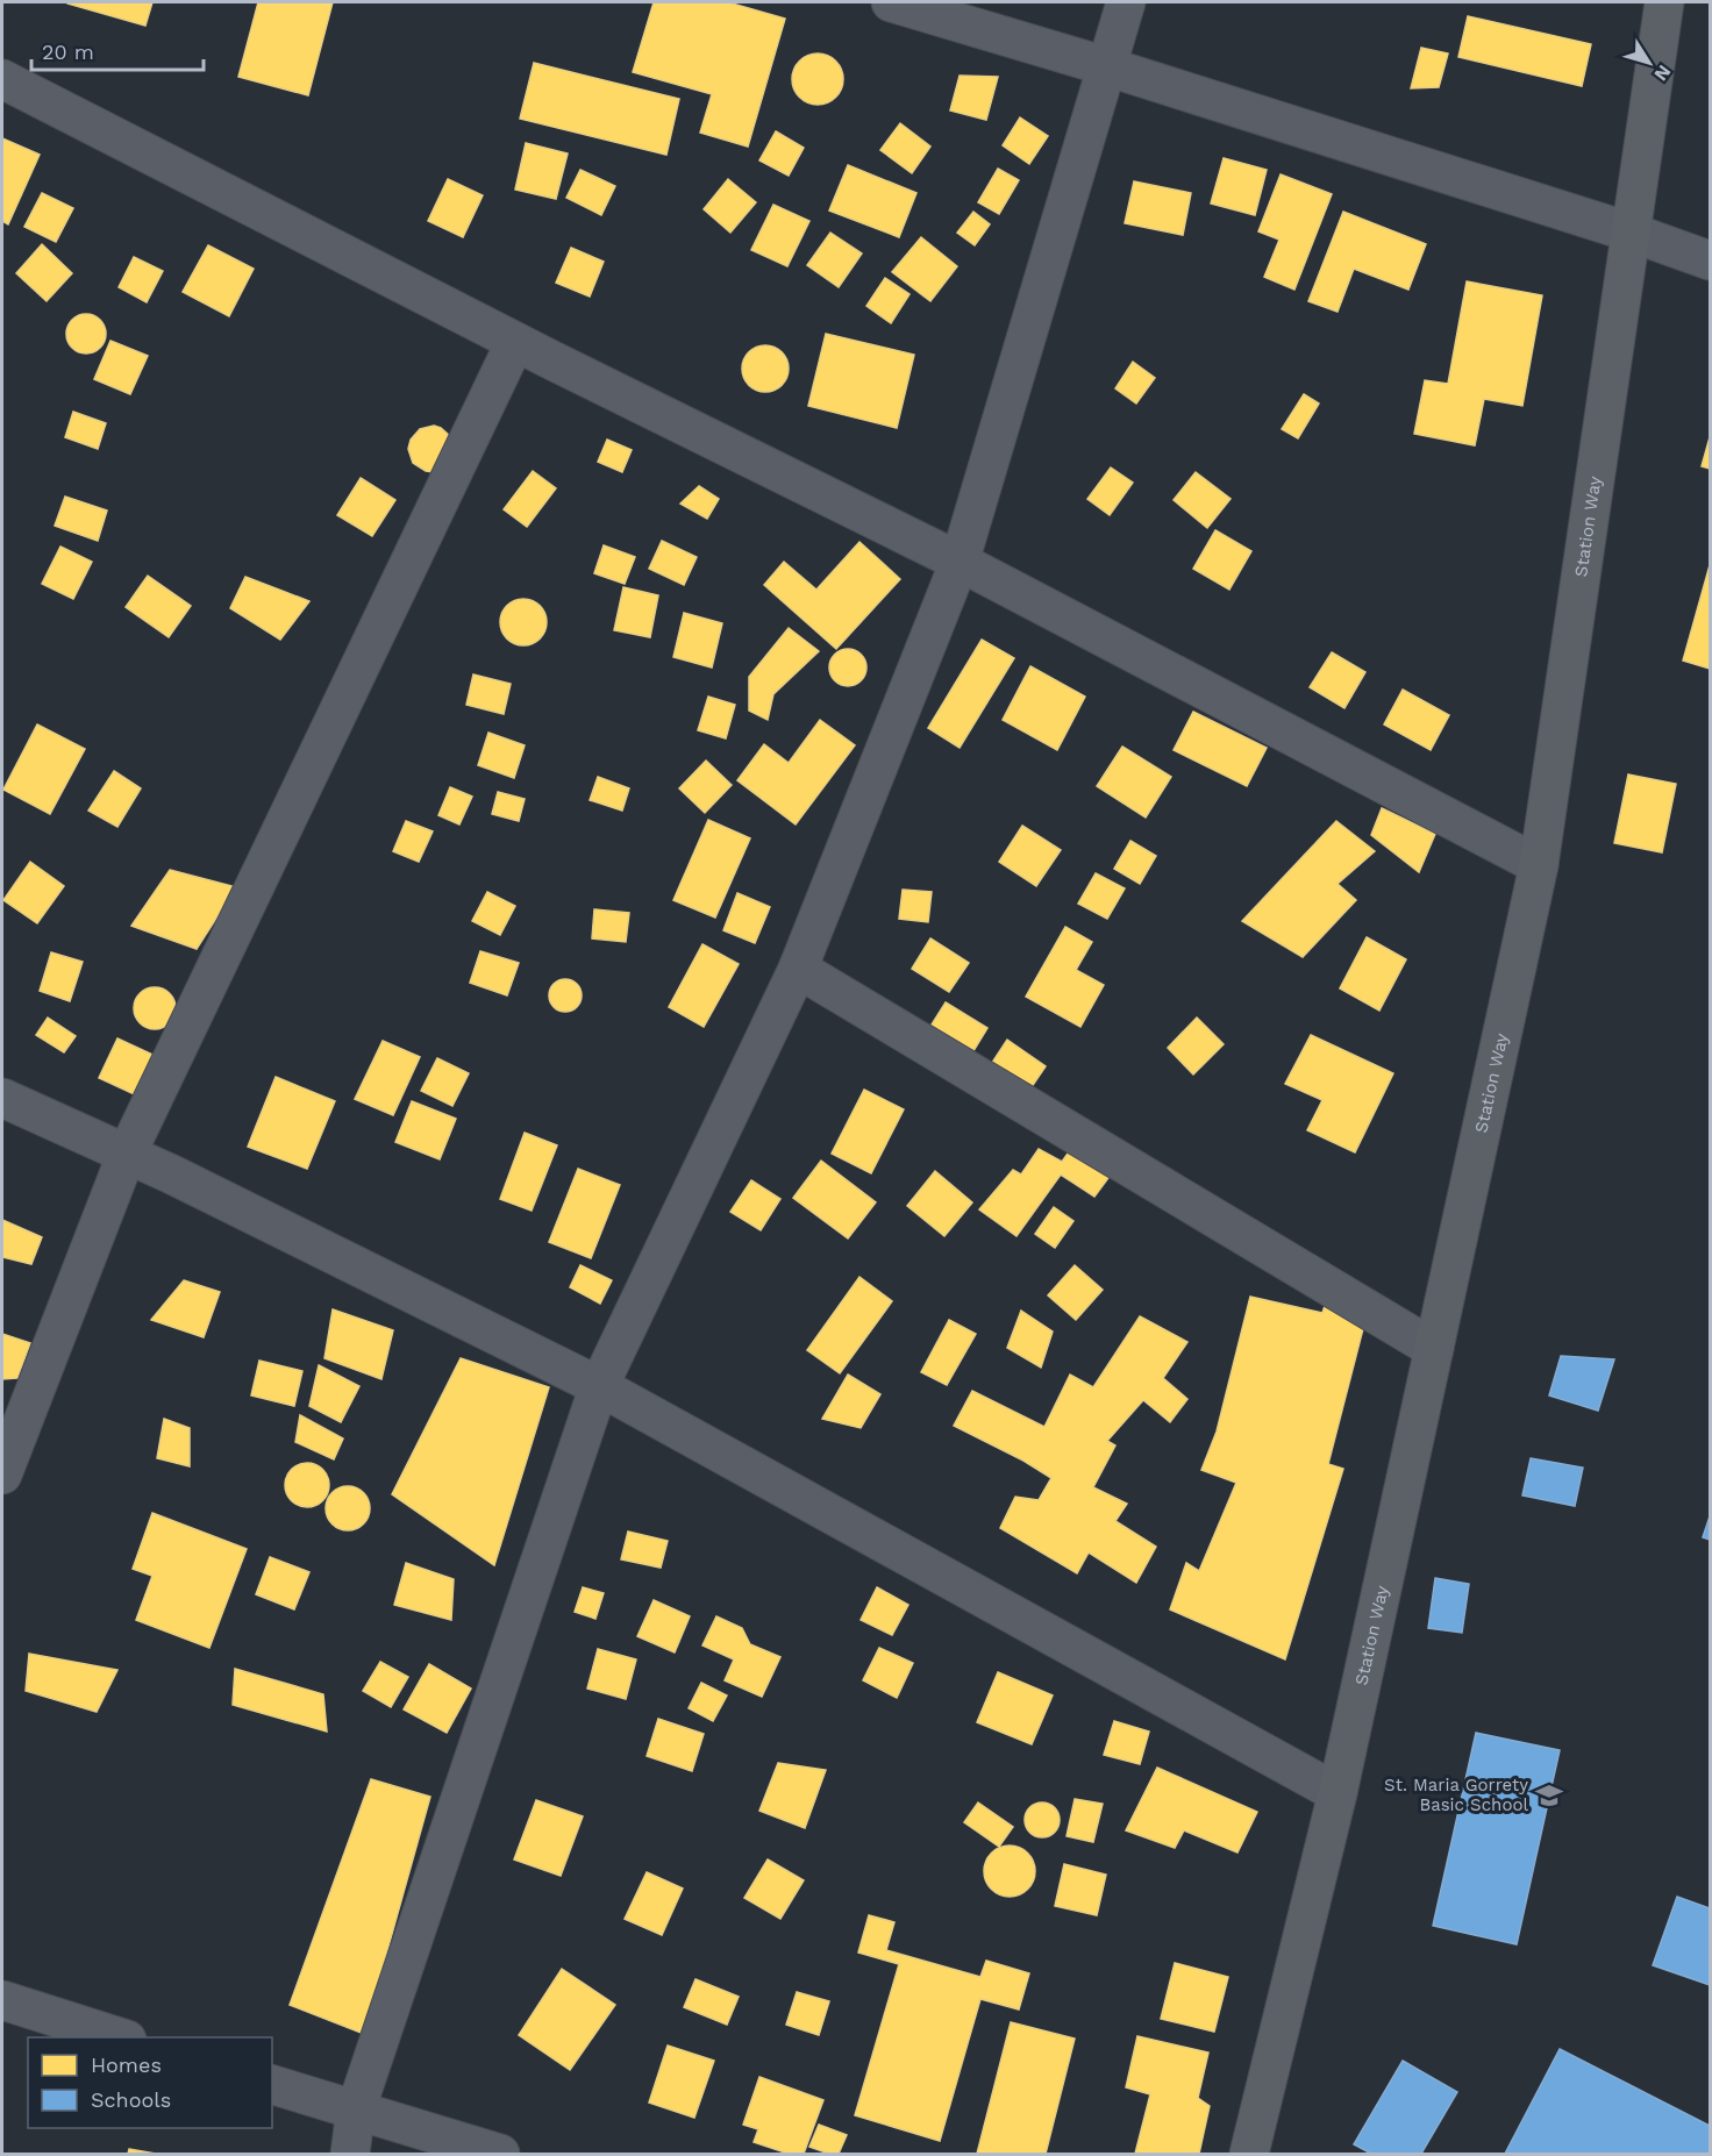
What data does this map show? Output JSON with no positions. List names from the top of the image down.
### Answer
{
  "streets": {
    "main road": ["Station Way"]
  },
  "places": {
    "school or university": ["St. Maria Gorrety Basic School"]
  },
  "legend": ["Homes", "Schools"],
  "scale_bar": "20 m",
  "north": "bottom right"
}
